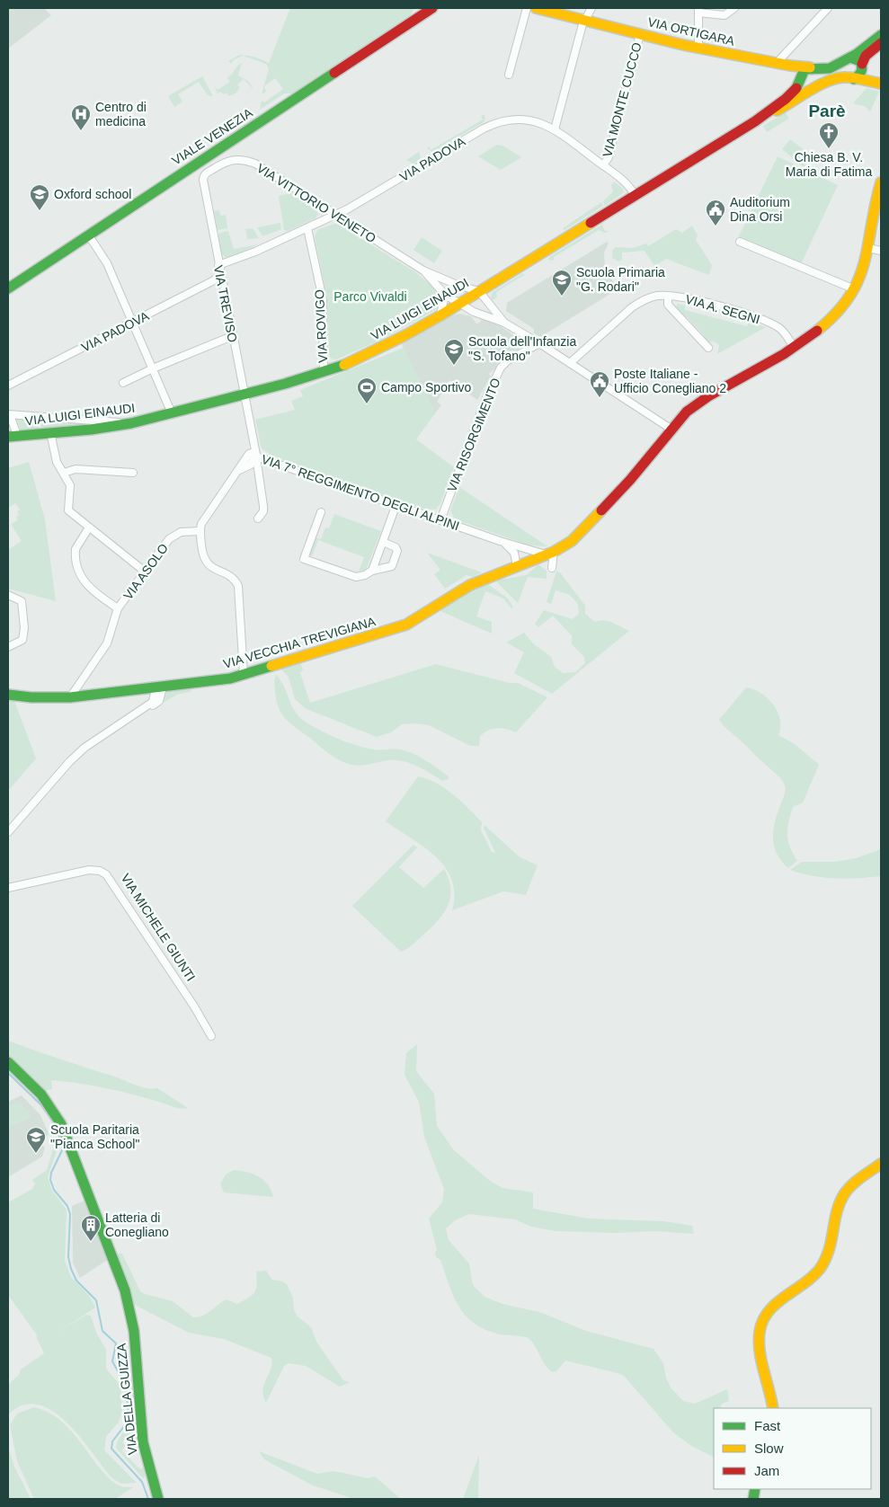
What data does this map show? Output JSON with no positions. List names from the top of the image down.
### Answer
{
  "streets": {
    "street": [
      "VIA ORTIGARA",
      "VIA MONTE CUCCO",
      "VIALE VENEZIA",
      "VIA PADOVA",
      "VIA VITTORIO VENETO",
      "VIA TREVISO",
      "VIA LUIGI EINAUDI",
      "VIA A. SEGNI",
      "VIA ROVIGO",
      "VIA RISORGIMENTO",
      "VIA 7° REGGIMENTO DEGLI ALPINI",
      "VIA ASOLO",
      "VIA VECCHIA TREVIGIANA",
      "VIA MICHELE GIUNTI",
      "VIA DELLA GUIZZA"
    ]
  },
  "crossings": [
    ["VIA ORTIGARA", "VIA MONTE CUCCO"],
    ["VIA ORTIGARA", "VIA LUIGI EINAUDI"],
    ["VIA MONTE CUCCO", "VIA PADOVA"],
    ["VIA PADOVA", "VIA VITTORIO VENETO"],
    ["VIA PADOVA", "VIA TREVISO"],
    ["VIA PADOVA", "VIA LUIGI EINAUDI"],
    ["VIA PADOVA", "VIA ROVIGO"],
    ["VIA VITTORIO VENETO", "VIA TREVISO"],
    ["VIA VITTORIO VENETO", "VIA LUIGI EINAUDI"],
    ["VIA VITTORIO VENETO", "VIA A. SEGNI"],
    ["VIA VITTORIO VENETO", "VIA RISORGIMENTO"],
    ["VIA VITTORIO VENETO", "VIA VECCHIA TREVIGIANA"],
    ["VIA TREVISO", "VIA LUIGI EINAUDI"],
    ["VIA TREVISO", "VIA 7° REGGIMENTO DEGLI ALPINI"],
    ["VIA LUIGI EINAUDI", "VIA ROVIGO"],
    ["VIA A. SEGNI", "VIA VECCHIA TREVIGIANA"],
    ["VIA RISORGIMENTO", "VIA 7° REGGIMENTO DEGLI ALPINI"],
    ["VIA 7° REGGIMENTO DEGLI ALPINI", "VIA VECCHIA TREVIGIANA"],
    ["VIA ASOLO", "VIA VECCHIA TREVIGIANA"]
  ],
  "districts": ["Parè"],
  "parks": ["Parco Vivaldi"],
  "places": {
    "hospital": ["Centro di medicina"],
    "church": ["Chiesa B. V. Maria di Fatima"],
    "school or university": [
      "Oxford school",
      "Scuola Primaria \"G. Rodari\"",
      "Scuola dell'Infanzia \"S. Tofano\"",
      "Scuola Paritaria \"Pianca School\""
    ],
    "public building": ["Auditorium Dina Orsi", "Poste Italiane - Ufficio Conegliano 2"],
    "sports": ["Campo Sportivo"],
    "building": ["Latteria di Conegliano"]
  },
  "legend": ["Fast", "Slow", "Jam"]
}
